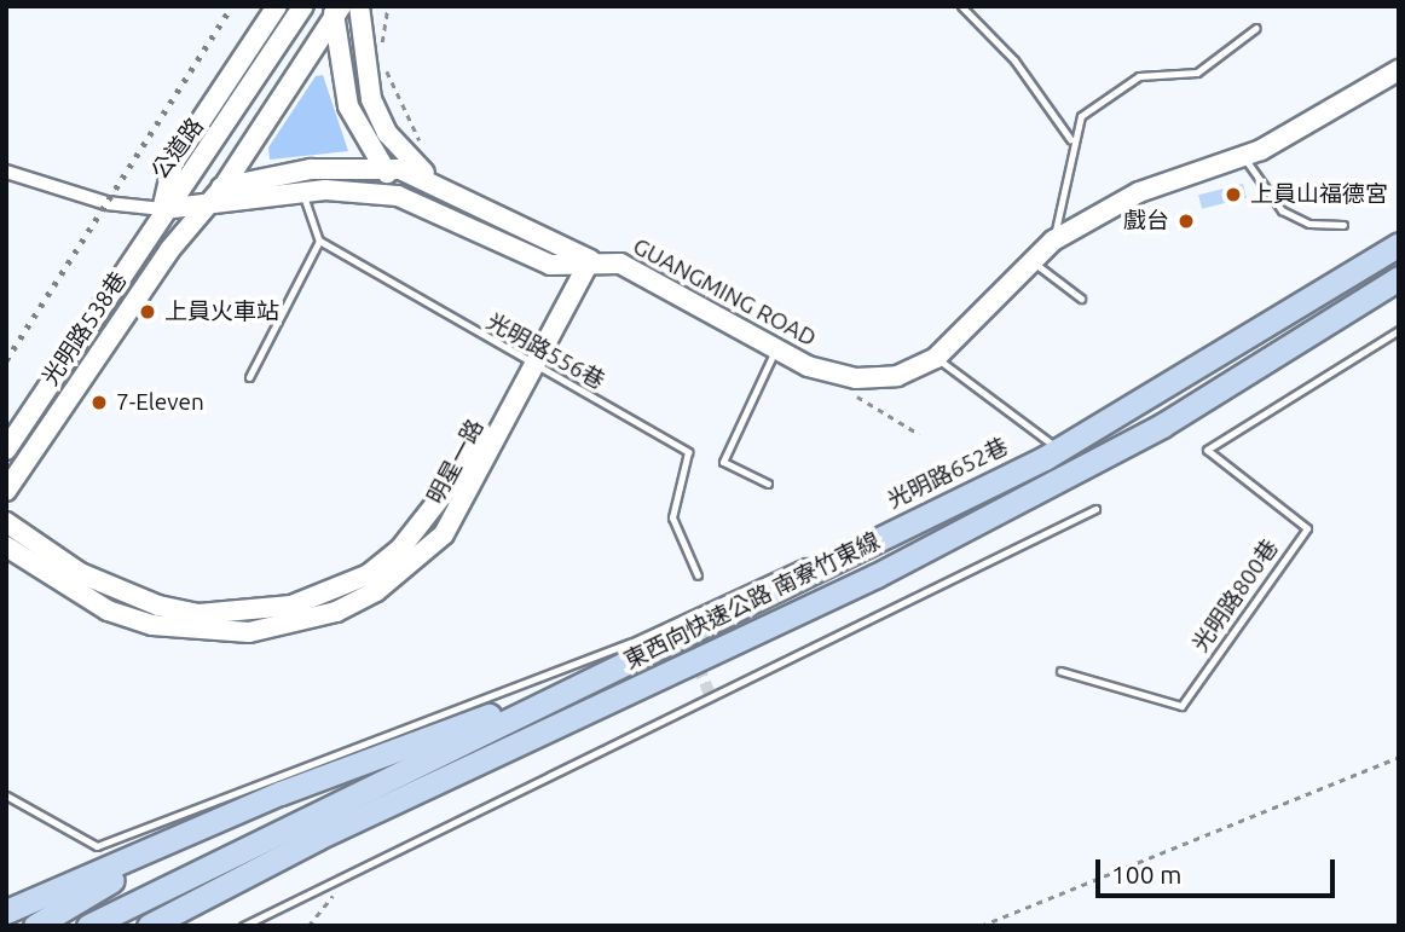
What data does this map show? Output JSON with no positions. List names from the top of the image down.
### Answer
{
  "streets": {
    "highway": ["東西向快速公路 南寮竹東線"],
    "street": [
      "公道路",
      "GUANGMING ROAD",
      "光明路538巷",
      "明星一路"
    ],
    "lane": ["光明路556巷", "光明路652巷", "光明路800巷"]
  },
  "crossings": [
    ["公道路", "GUANGMING ROAD"],
    ["公道路", "光明路538巷"],
    ["GUANGMING ROAD", "光明路538巷"],
    ["GUANGMING ROAD", "明星一路"],
    ["GUANGMING ROAD", "光明路652巷"],
    ["光明路556巷", "明星一路"]
  ],
  "places": [
    "上員山福德宮",
    "戲台",
    "上員火車站",
    "7-Eleven"
  ],
  "scale_bar": "100 m"
}
